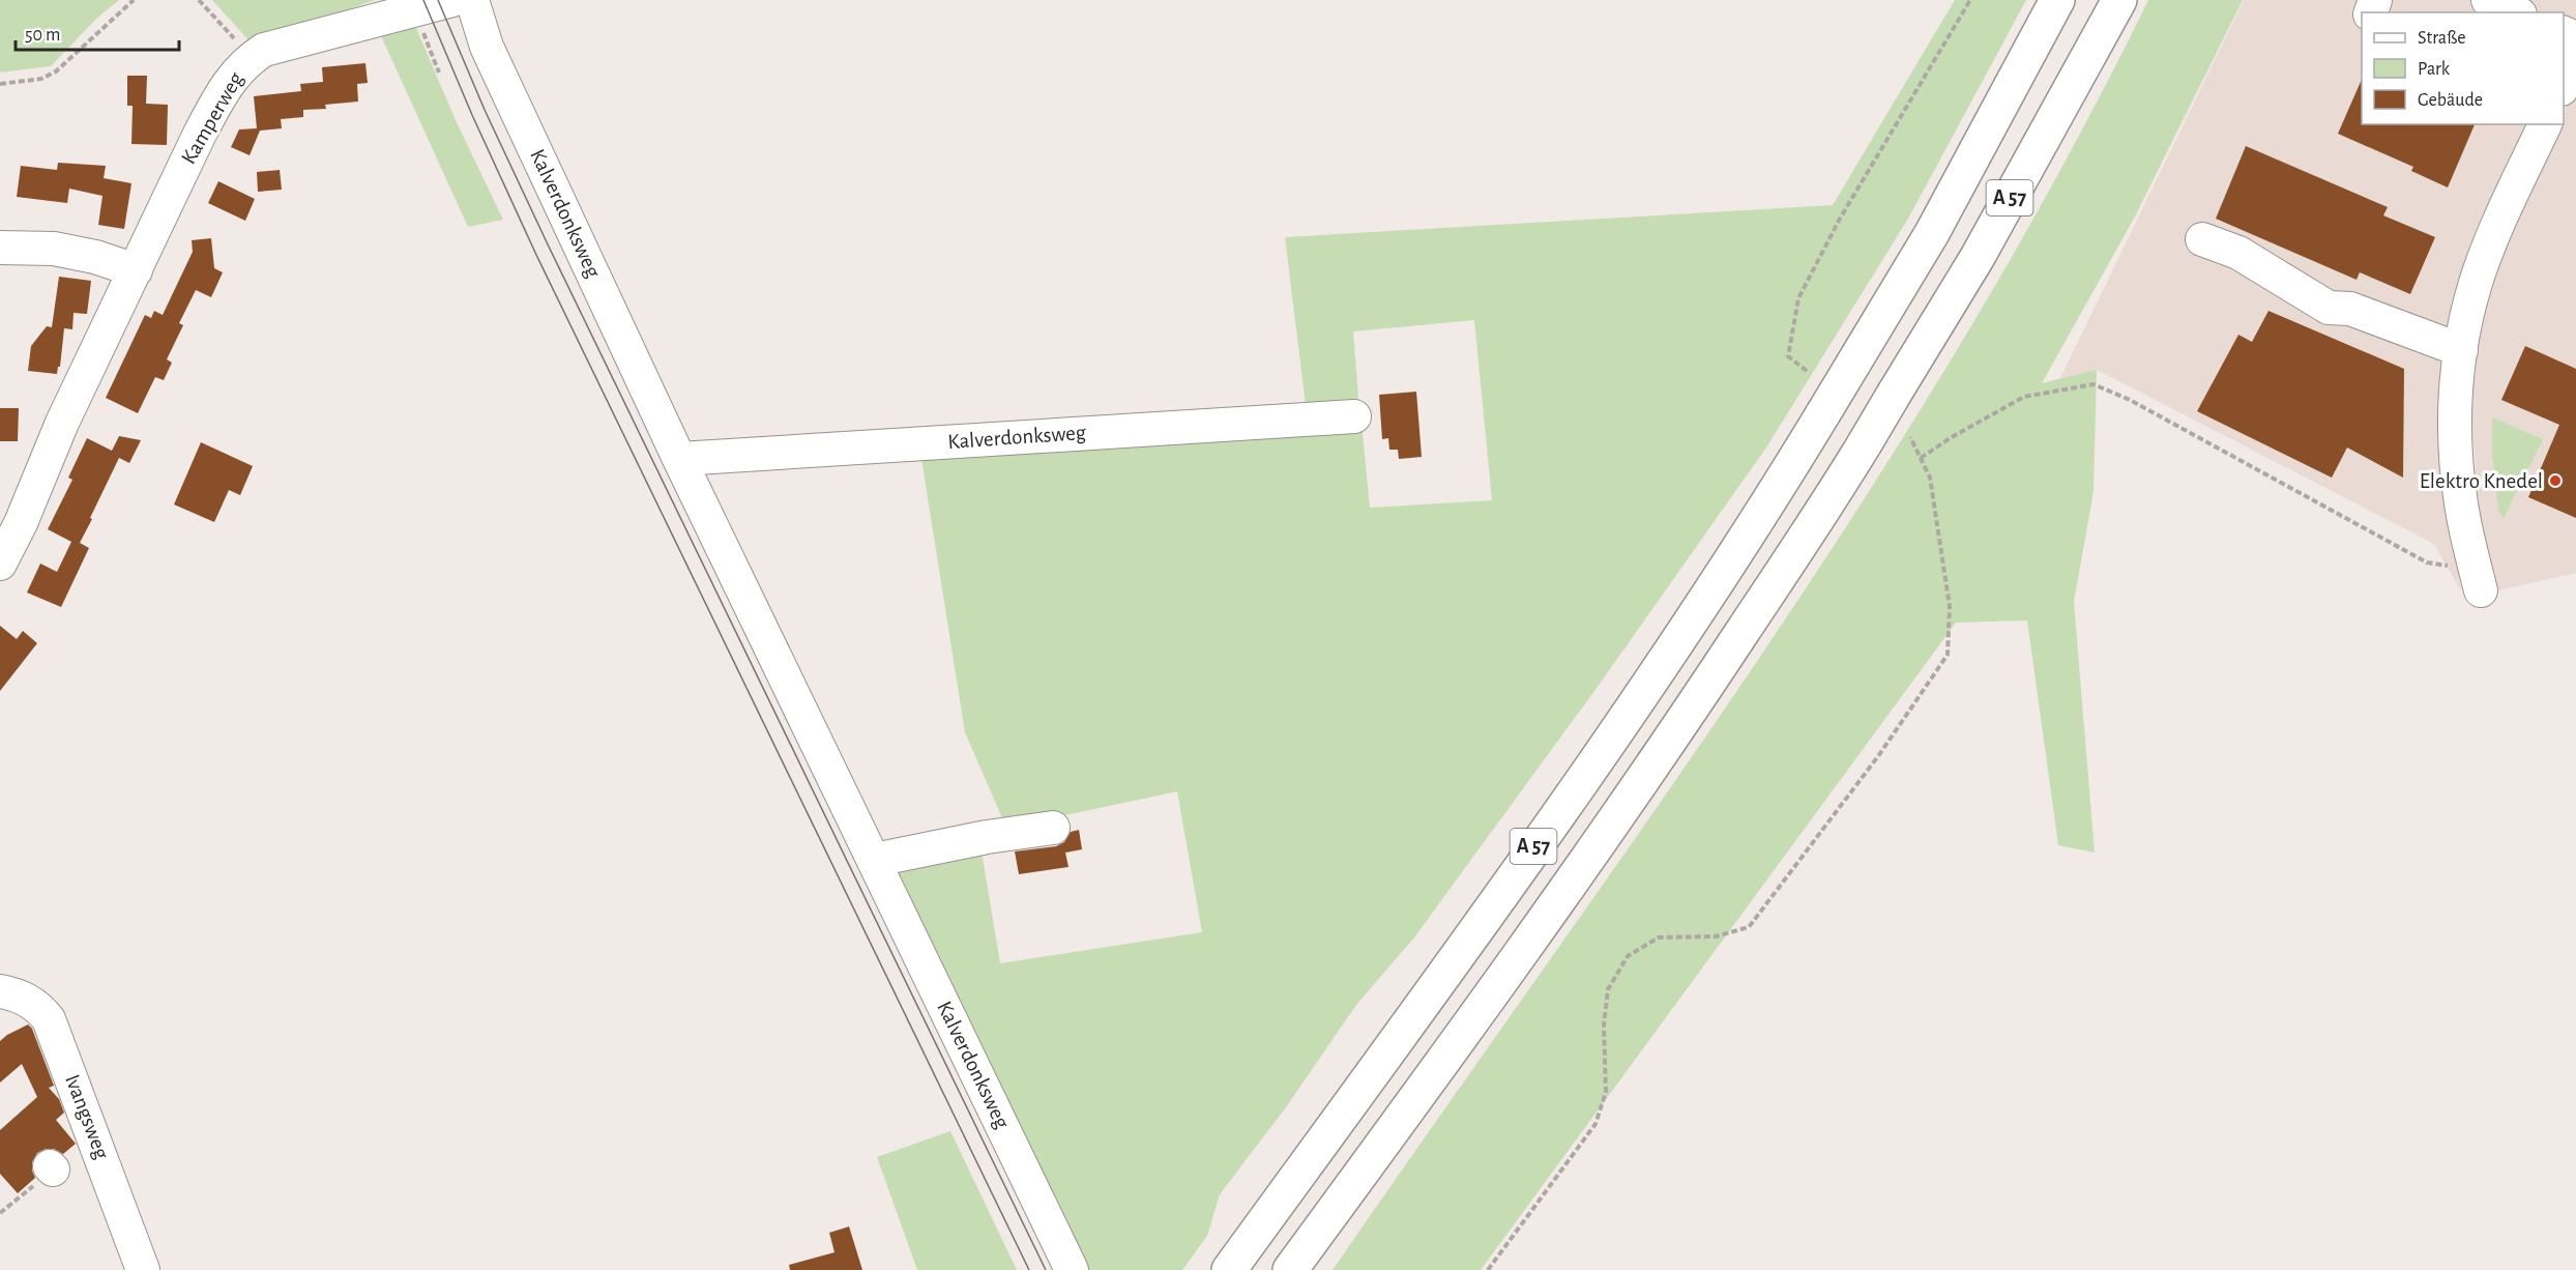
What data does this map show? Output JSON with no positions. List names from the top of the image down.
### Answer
{
  "streets": {
    "highway": ["A 57"],
    "street": ["Kamperweg", "Kalverdonksweg", "Ivangsweg"]
  },
  "places": ["Elektro Knedel"],
  "legend": ["Straße", "Park", "Gebäude"],
  "scale_bar": "50 m"
}
